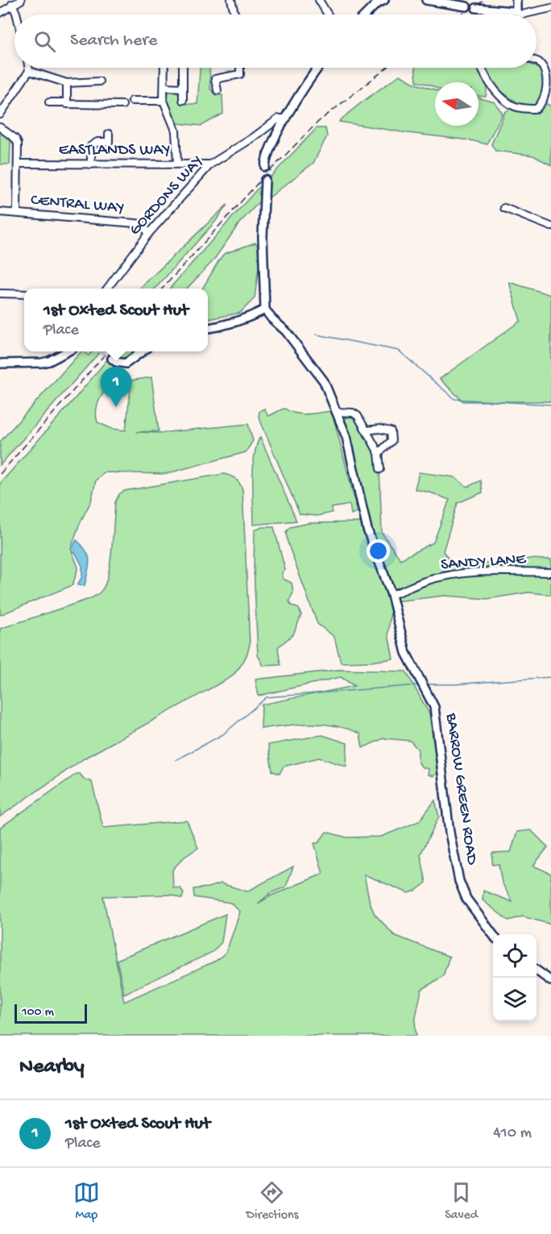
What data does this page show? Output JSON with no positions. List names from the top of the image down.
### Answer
{
  "streets": {
    "street": [
      "EASTLANDS WAY",
      "GORDONS WAY",
      "CENTRAL WAY",
      "SANDY LANE",
      "BARROW GREEN ROAD"
    ]
  },
  "crossings": [
    ["EASTLANDS WAY", "GORDONS WAY"],
    ["GORDONS WAY", "CENTRAL WAY"],
    ["SANDY LANE", "BARROW GREEN ROAD"]
  ],
  "scale_bar": "100 m",
  "north": "left",
  "page": {
    "search": "Search here",
    "popup": ["1st Oxted Scout Hut", "Place"],
    "pins": "1",
    "scale": "100 m",
    "heading": "Nearby",
    "list": [
      {
        "mark": "1",
        "name": "1st Oxted Scout Hut",
        "note": "Place",
        "value": "410 m"
      }
    ],
    "nav": ["Map", "Directions", "Saved"]
  }
}
